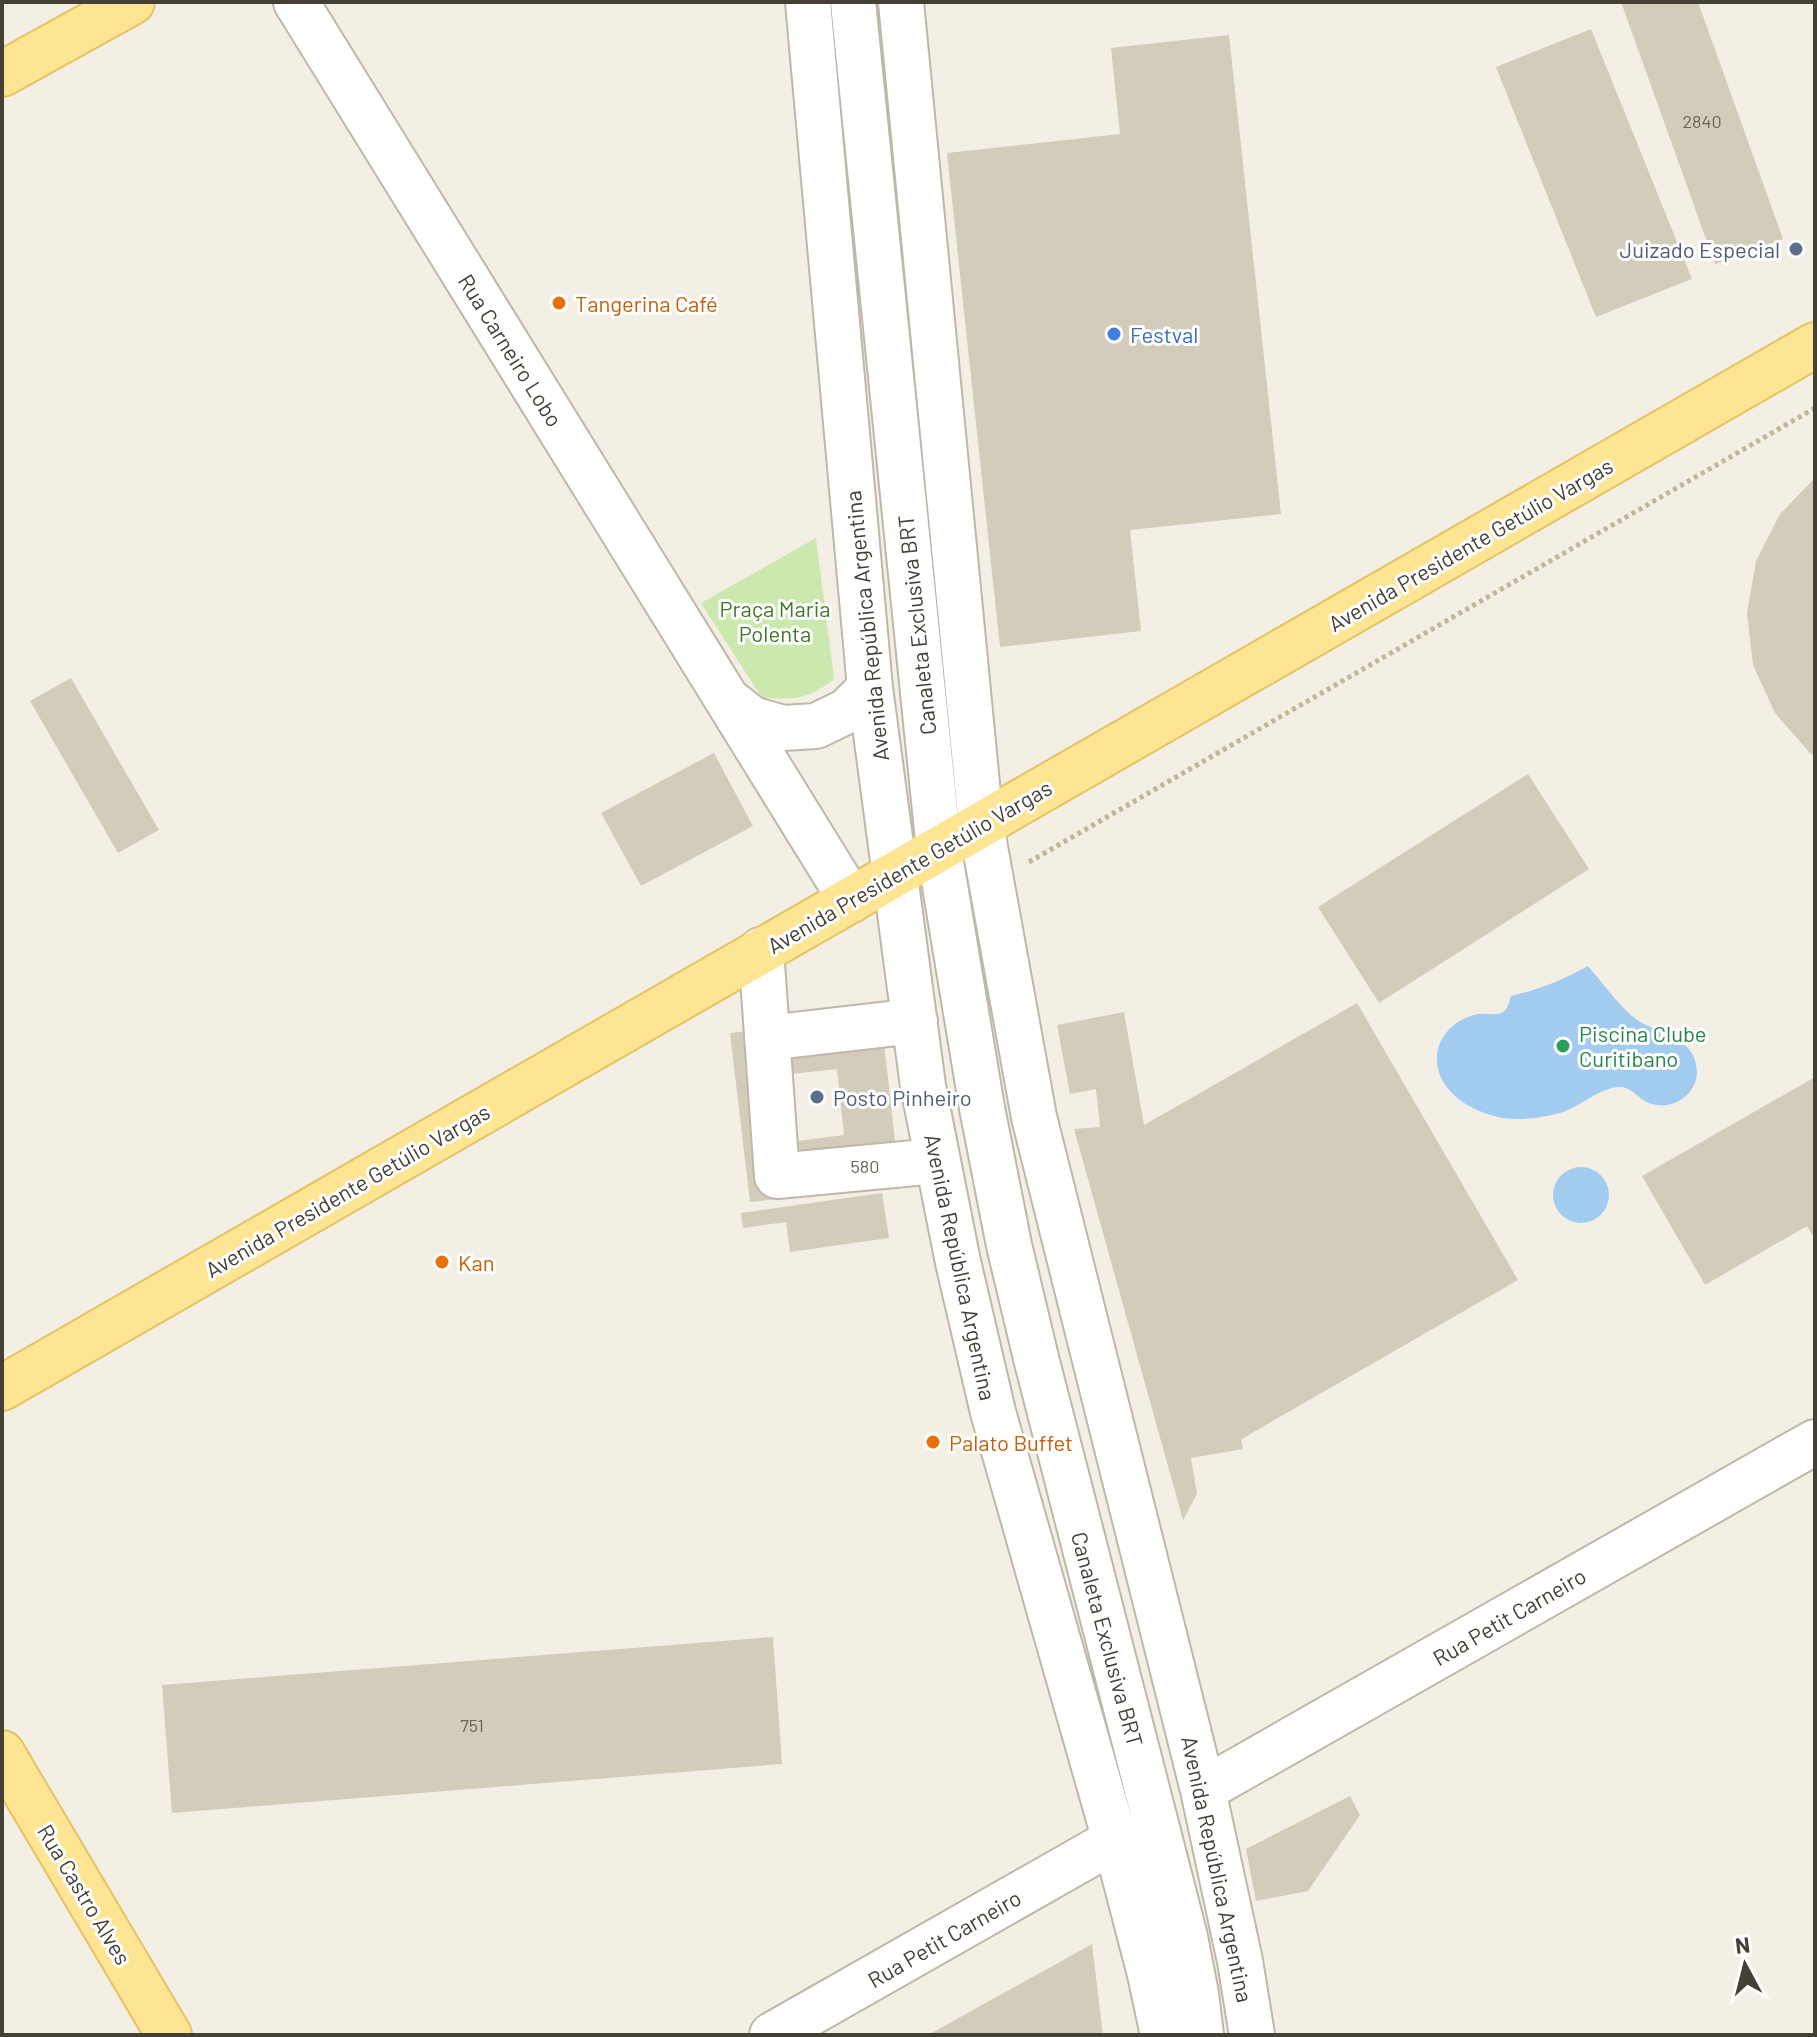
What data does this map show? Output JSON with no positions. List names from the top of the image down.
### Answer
{
  "streets": {
    "main road": ["Avenida Presidente Getúlio Vargas", "Rua Castro Alves"],
    "street": [
      "Rua Carneiro Lobo",
      "Canaleta Exclusiva BRT",
      "Avenida República Argentina",
      "Rua Petit Carneiro"
    ]
  },
  "crossings": [
    ["Rua Carneiro Lobo", "Avenida Presidente Getúlio Vargas"],
    ["Rua Carneiro Lobo", "Avenida República Argentina"],
    ["Avenida Presidente Getúlio Vargas", "Canaleta Exclusiva BRT"],
    ["Avenida Presidente Getúlio Vargas", "Avenida República Argentina"],
    ["Canaleta Exclusiva BRT", "Avenida República Argentina"],
    ["Avenida República Argentina", "Rua Petit Carneiro"]
  ],
  "parks": ["Praça Maria Polenta"],
  "places": [
    "Juizado Especial",
    "Tangerina Café",
    "Festval",
    "Piscina Clube Curitibano",
    "Posto Pinheiro",
    "Kan",
    "Palato Buffet"
  ],
  "house_numbers": ["2840", "580", "751"],
  "north": "top"
}
